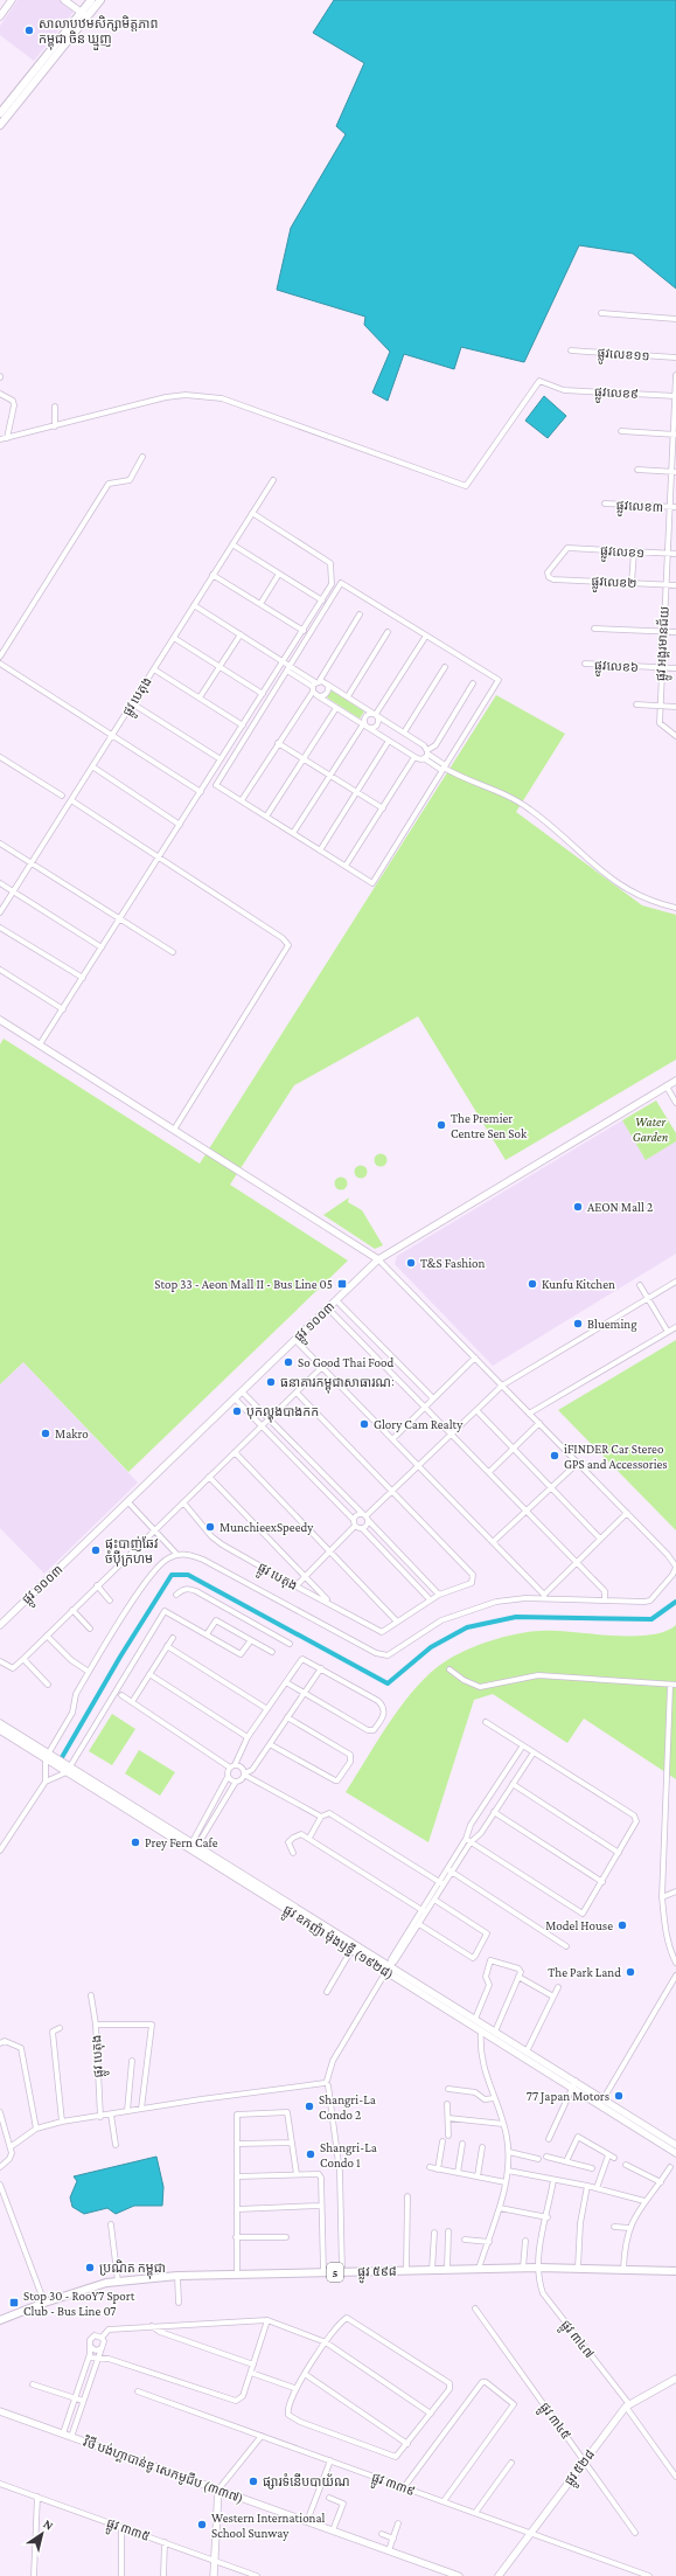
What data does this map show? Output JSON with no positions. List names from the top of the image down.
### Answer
{
  "streets": {
    "main road": [
      "ផ្លូវ ១០០៣",
      "ផ្លូវ ឧកញ៉ា ម៉ុងឫទ្ធី (១៩២៨)",
      "ផ្លូវ ៥៩៨",
      "5",
      "ផ្លូវ ៥២៨",
      "វិថី បង់ហ្គាបាន់ឌូ សេកមូជីប (៣៣៧)"
    ],
    "street": [
      "ផ្លូវលេខ១១",
      "ផ្លូវលេខ៩",
      "ផ្លូវលេខ៣",
      "ផ្លូវលេខ១",
      "ផ្លូវលេខ២",
      "ផ្លូវ អង្គរមានជ័យ",
      "ផ្លូវលេខ៦",
      "ផ្លូវ បេតុង",
      "ផ្លូវ ៣៤៧",
      "ផ្លូវ ៣៤៥",
      "ផ្លូវ ៣៣៩",
      "ផ្លូវ ៣៣៥"
    ]
  },
  "crossings": [
    ["ផ្លូវលេខ៩", "ផ្លូវ អង្គរមានជ័យ"],
    ["ផ្លូវលេខ៣", "ផ្លូវ អង្គរមានជ័យ"],
    ["ផ្លូវលេខ១", "ផ្លូវលេខ២"],
    ["ផ្លូវលេខ១", "ផ្លូវ អង្គរមានជ័យ"],
    ["ផ្លូវលេខ២", "ផ្លូវ អង្គរមានជ័យ"],
    ["ផ្លូវ អង្គរមានជ័យ", "ផ្លូវលេខ៦"],
    ["ផ្លូវ ៥៩៨", "ផ្លូវ ៣៤៧"],
    ["ផ្លូវ ៣៤៧", "ផ្លូវ ៥២៨"],
    ["ផ្លូវ ៣៤៥", "ផ្លូវ ៥២៨"],
    ["ផ្លូវ ៥២៨", "ផ្លូវ ៣៣៩"]
  ],
  "parks": ["Water Garden"],
  "places": {
    "other": [
      "សាលាបឋមសិក្សាមិត្តភាព កម្ពុជា ចិន ឃ្មួញ",
      "The Premier Centre Sen Sok",
      "AEON Mall 2",
      "T&S Fashion",
      "Kunfu Kitchen",
      "Blueming",
      "So Good Thai Food",
      "ធនាគារកម្ពុជាសាធារណៈ",
      "បុកល្ហុងបាងកក",
      "Glory Cam Realty",
      "Makro",
      "iFINDER Car Stereo GPS and Accessories",
      "MunchieexSpeedy",
      "ផ្ទះបាញ់ឆែវ ចំប៉ីក្រហម",
      "Prey Fern Cafe",
      "Model House",
      "The Park Land",
      "77 Japan Motors",
      "Shangri-La Condo 2",
      "Shangri-La Condo 1",
      "ប្រណិត កម្ពុជា",
      "ផ្សារទំនើបបាយ័ណ",
      "Western International School Sunway"
    ],
    "transit": ["Stop 33 - Aeon Mall II - Bus Line 05", "Stop 30 - RooY7 Sport Club - Bus Line 07"]
  },
  "north": "top right"
}
